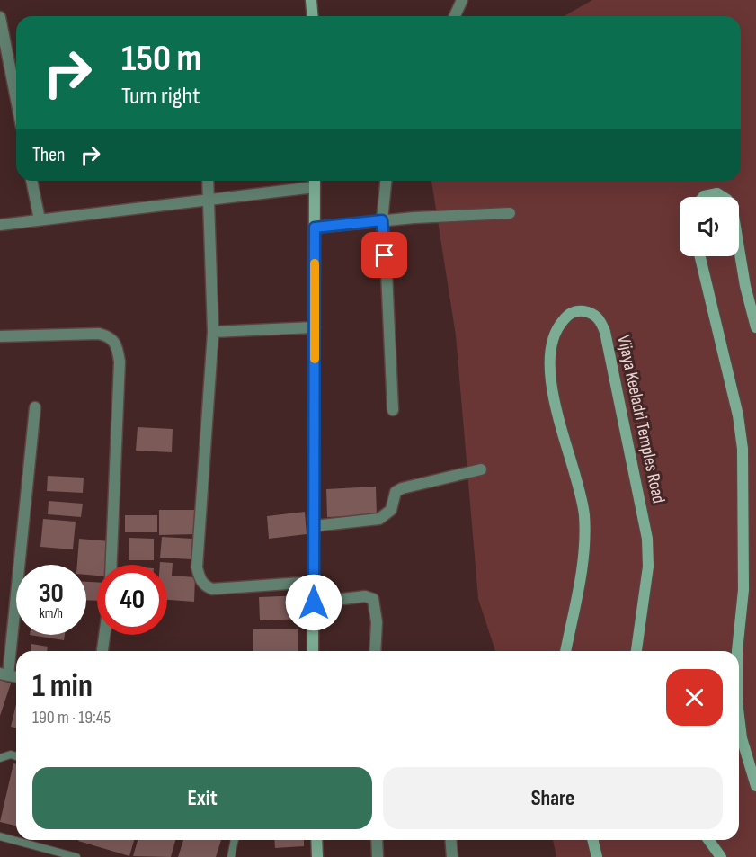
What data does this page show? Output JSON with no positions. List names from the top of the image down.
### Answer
{
  "streets": {
    "street": ["Vijaya Keeladri Temples Road"]
  },
  "page": {
    "turn": ["150 m", "Turn right"],
    "then": "Then",
    "speed": "30 km/h",
    "limit": "40",
    "heading": ["1 min", "190 m · 19:45"],
    "buttons": ["Exit", "Share"]
  }
}
